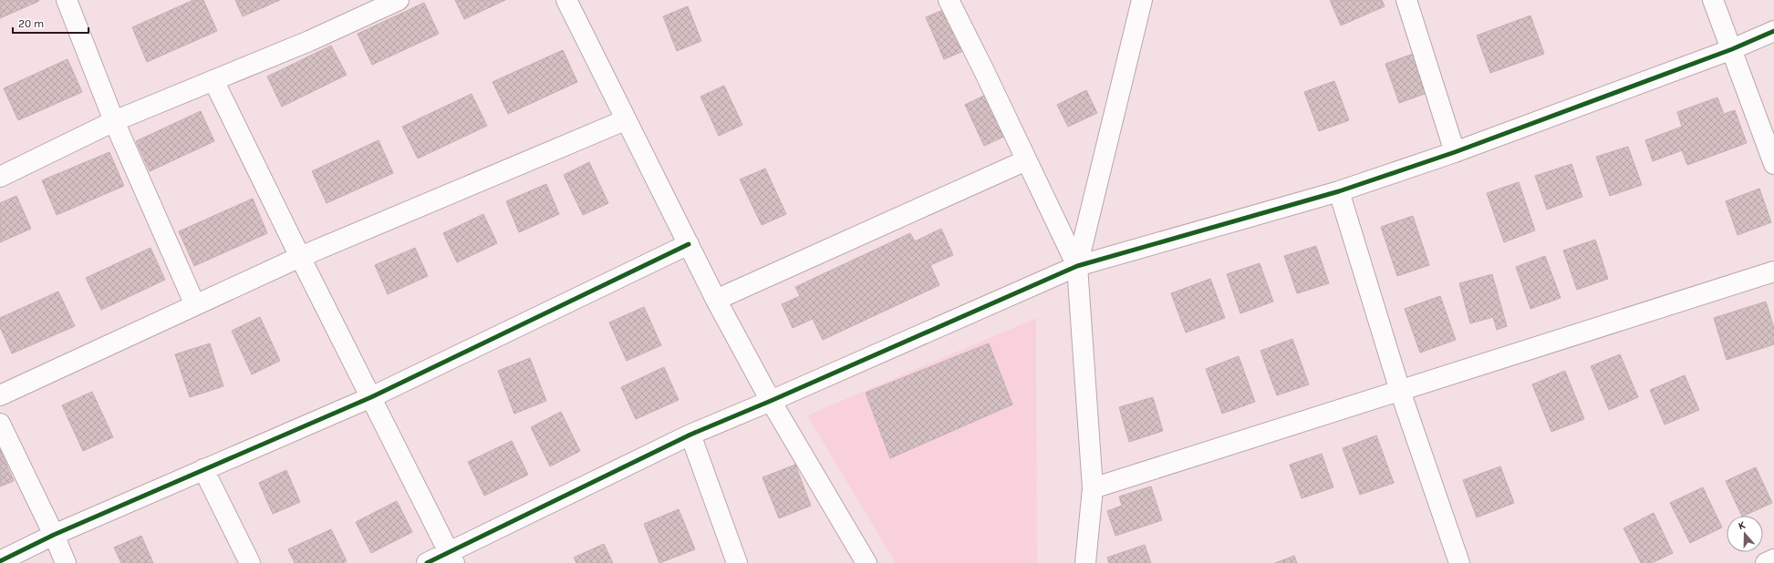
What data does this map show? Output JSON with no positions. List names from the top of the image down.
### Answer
{
  "scale_bar": "20 m",
  "north": "top"
}
